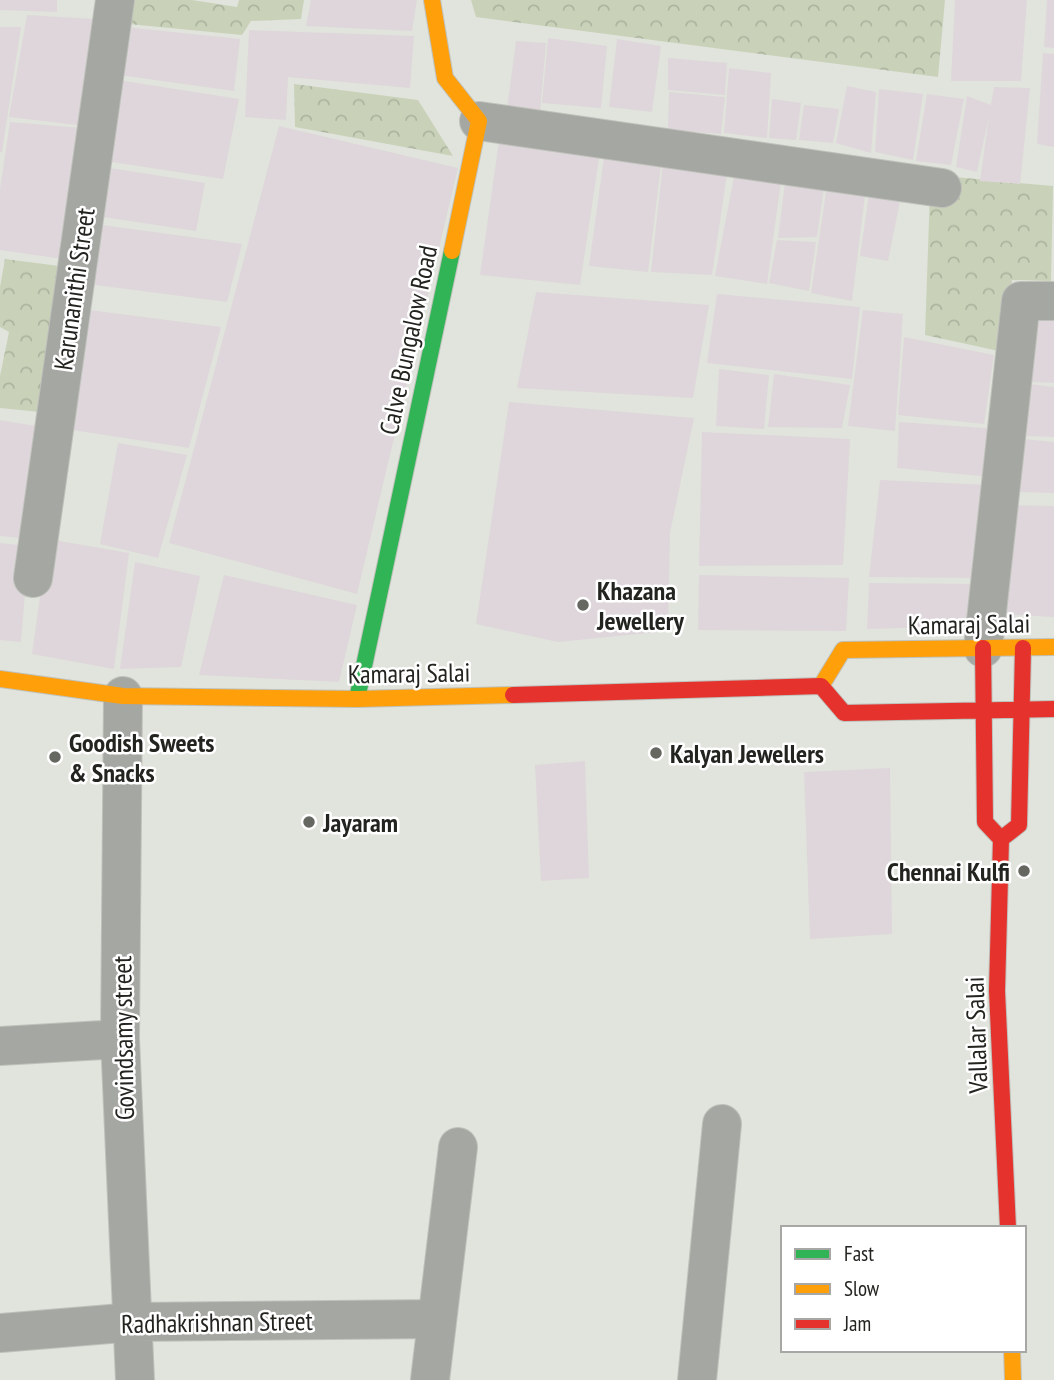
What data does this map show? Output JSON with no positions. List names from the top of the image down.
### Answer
{
  "streets": {
    "street": [
      "Karunanithi Street",
      "Calve Bungalow Road",
      "Kamaraj Salai",
      "Vallalar Salai",
      "Govindsamy street",
      "Radhakrishnan Street"
    ]
  },
  "crossings": [
    ["Calve Bungalow Road", "Kamaraj Salai"],
    ["Kamaraj Salai", "Govindsamy street"],
    ["Govindsamy street", "Radhakrishnan Street"]
  ],
  "places": [
    "Khazana Jewellery",
    "Kalyan Jewellers",
    "Goodish Sweets & Snacks",
    "Jayaram",
    "Chennai Kulfi"
  ],
  "legend": ["Fast", "Slow", "Jam"]
}
